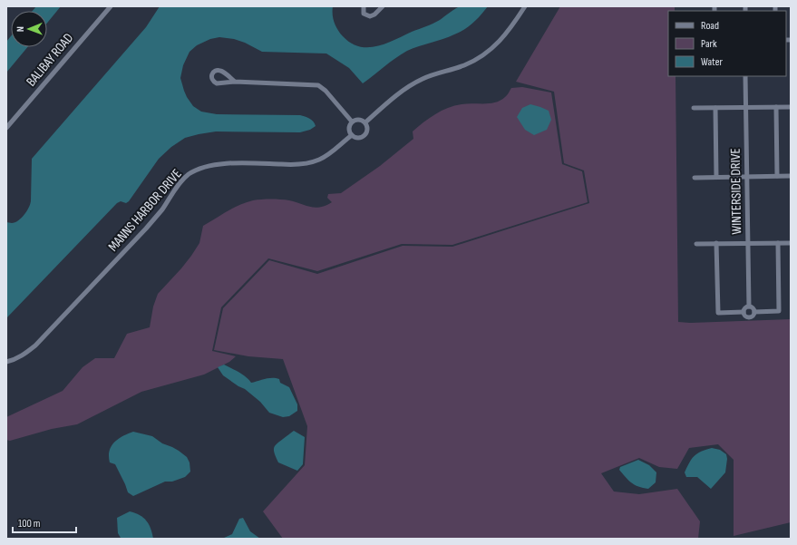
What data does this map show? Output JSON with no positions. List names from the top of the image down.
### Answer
{
  "streets": {
    "street": ["BALIBAY ROAD", "WINTERSIDE DRIVE", "MANNS HARBOR DRIVE"]
  },
  "legend": ["Road", "Park", "Water"],
  "scale_bar": "100 m",
  "north": "left"
}
